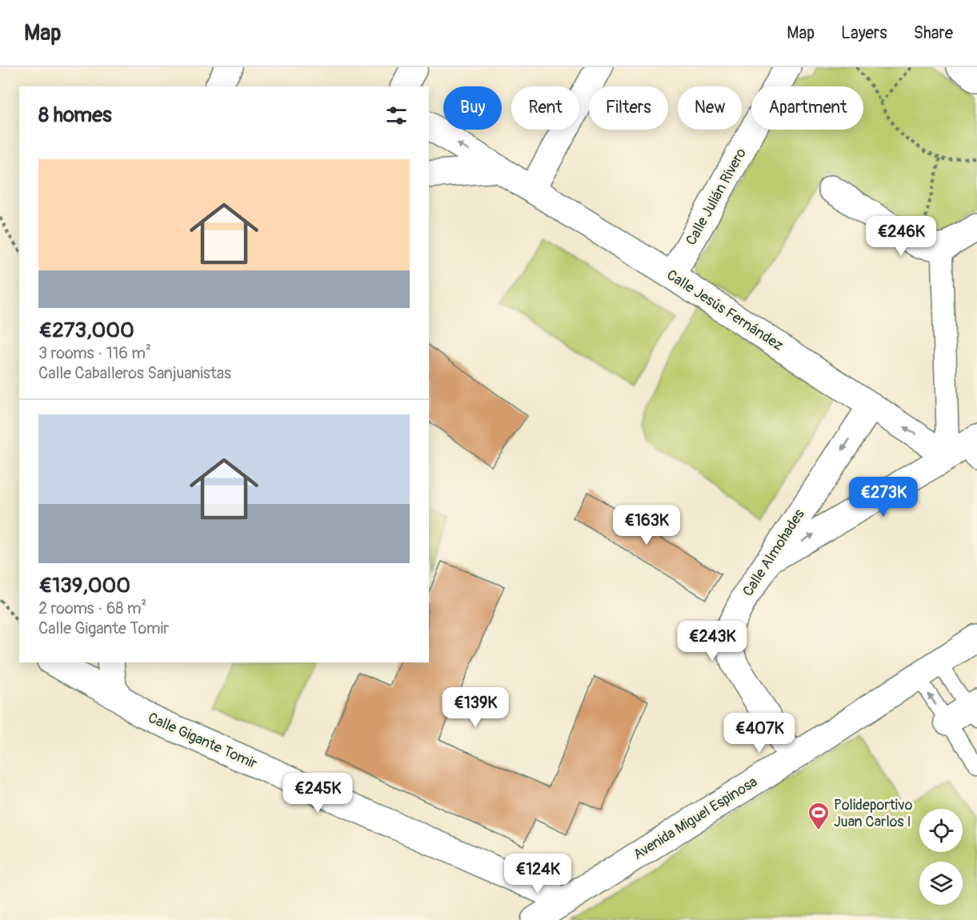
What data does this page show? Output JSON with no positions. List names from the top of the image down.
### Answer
{
  "streets": {
    "street": [
      "Calle Julián Rivero",
      "Calle Jesús Fernández",
      "Calle Almohades",
      "Calle Gigante Tomir",
      "Avenida Miguel Espinosa"
    ]
  },
  "crossings": [
    ["Calle Julián Rivero", "Calle Jesús Fernández"],
    ["Calle Jesús Fernández", "Calle Almohades"],
    ["Calle Almohades", "Avenida Miguel Espinosa"],
    ["Calle Gigante Tomir", "Avenida Miguel Espinosa"]
  ],
  "one_way": ["Calle Almohades"],
  "places": {
    "sports": ["Polideportivo Juan Carlos I"]
  },
  "page": {
    "header": "Map",
    "nav": ["Map", "Layers", "Share"],
    "chip": [
      "Buy",
      "Rent",
      "Filters",
      "New",
      "Apartment"
    ],
    "heading": "8 homes",
    "list": [
      {
        "name": "€273,000",
        "note": "3 rooms · 116 m² · Calle Caballeros Sanjuanistas"
      },
      {
        "name": "€139,000",
        "note": "2 rooms · 68 m² · Calle Gigante Tomir"
      }
    ],
    "price": [
      "€246K",
      "€273K",
      "€163K",
      "€243K",
      "€139K",
      "€407K",
      "€245K",
      "€124K"
    ]
  }
}
